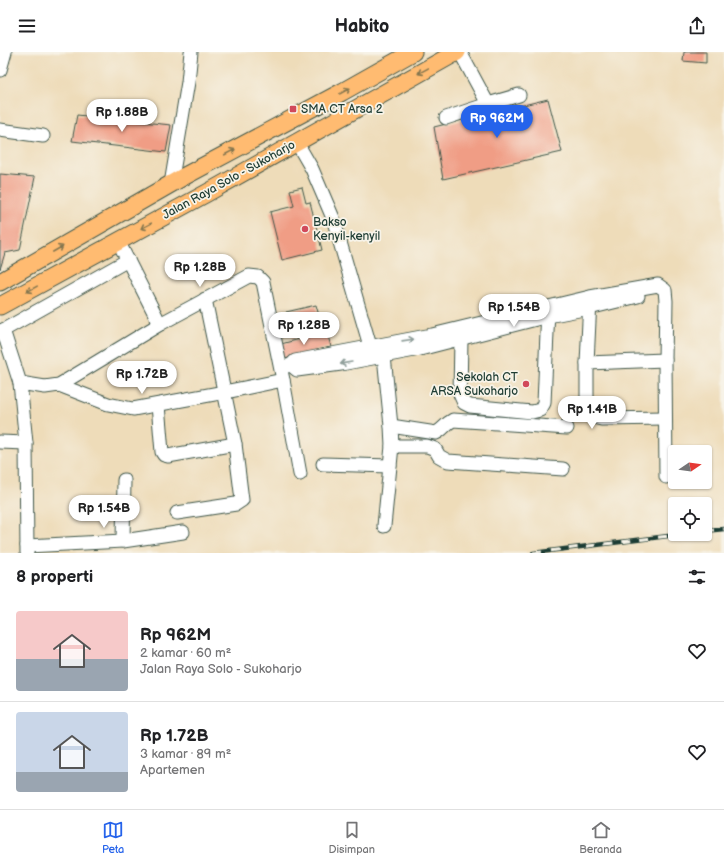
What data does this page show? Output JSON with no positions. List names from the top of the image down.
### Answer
{
  "streets": {
    "main road": ["Jalan Raya Solo - Sukoharjo"]
  },
  "places": {
    "transit": ["SMA CT Arsa 2"],
    "other": ["Bakso Kenyil-kenyil", "Sekolah CT ARSA Sukoharjo"]
  },
  "north": "right",
  "page": {
    "header": "Habito",
    "price": [
      "Rp 1.88B",
      "Rp 962M",
      "Rp 1.28B",
      "Rp 1.54B",
      "Rp 1.28B",
      "Rp 1.72B",
      "Rp 1.41B",
      "Rp 1.54B"
    ],
    "heading": "8 properti",
    "list": [
      {
        "name": "Rp 962M",
        "note": "2 kamar · 60 m² · Jalan Raya Solo - Sukoharjo"
      },
      {
        "name": "Rp 1.72B",
        "note": "3 kamar · 89 m² · Apartemen"
      }
    ],
    "tabs": ["Peta", "Disimpan", "Beranda"]
  }
}
